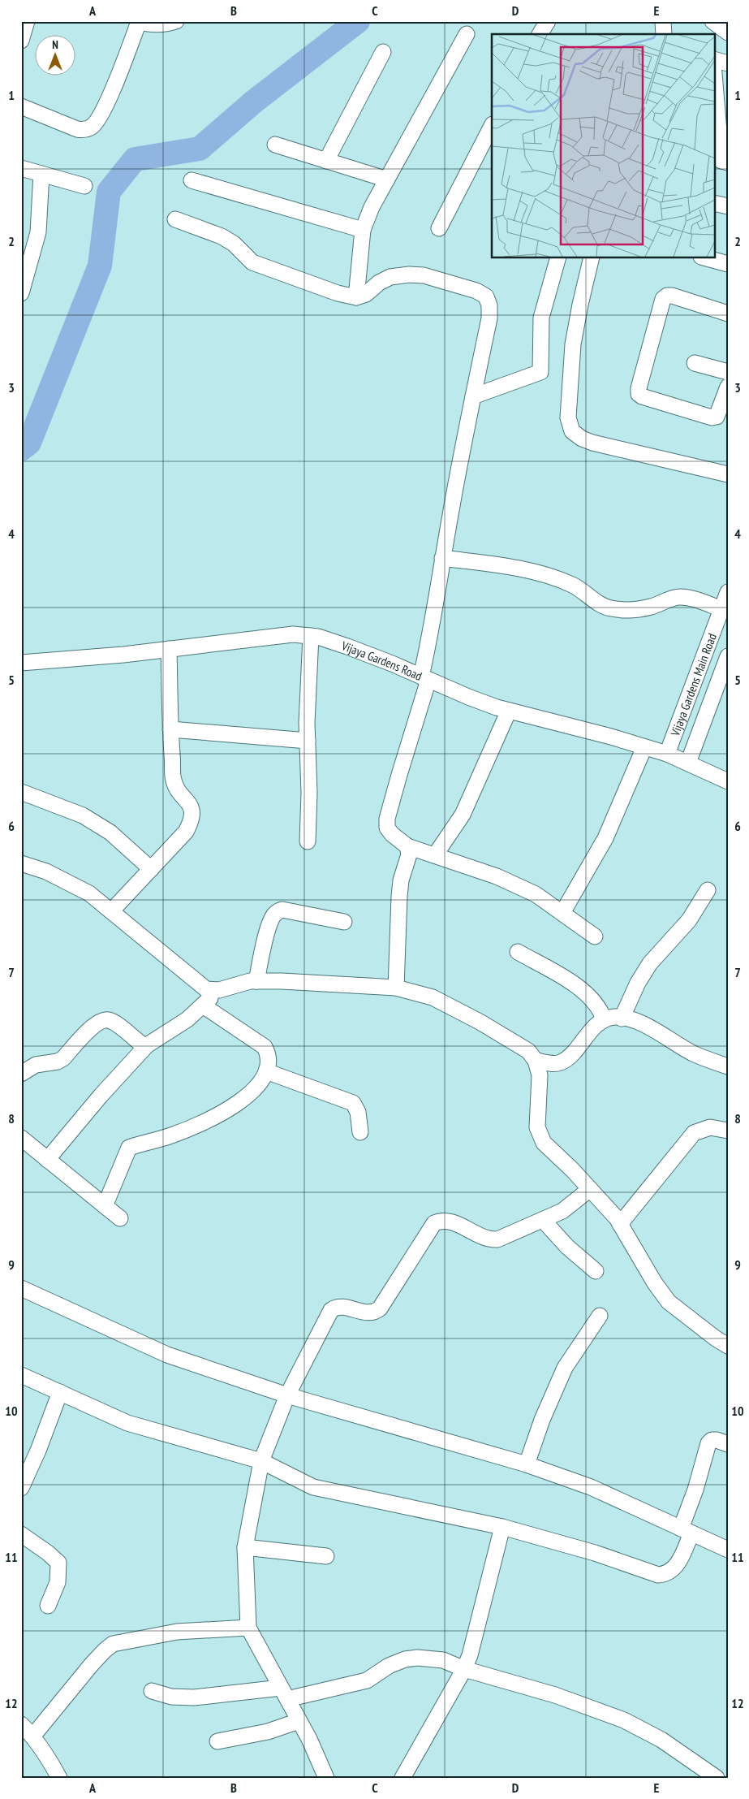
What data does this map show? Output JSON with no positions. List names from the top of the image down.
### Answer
{
  "streets": {
    "street": ["Vijaya Gardens Road", "Vijaya Gardens Main Road"]
  },
  "crossings": [
    ["Vijaya Gardens Road", "Vijaya Gardens Main Road"]
  ],
  "north": "top",
  "grid": {
    "columns": [
      "A",
      "B",
      "C",
      "D",
      "E"
    ],
    "rows": [
      "1",
      "2",
      "3",
      "4",
      "5",
      "6",
      "7",
      "8",
      "9",
      "10",
      "11",
      "12"
    ]
  }
}
